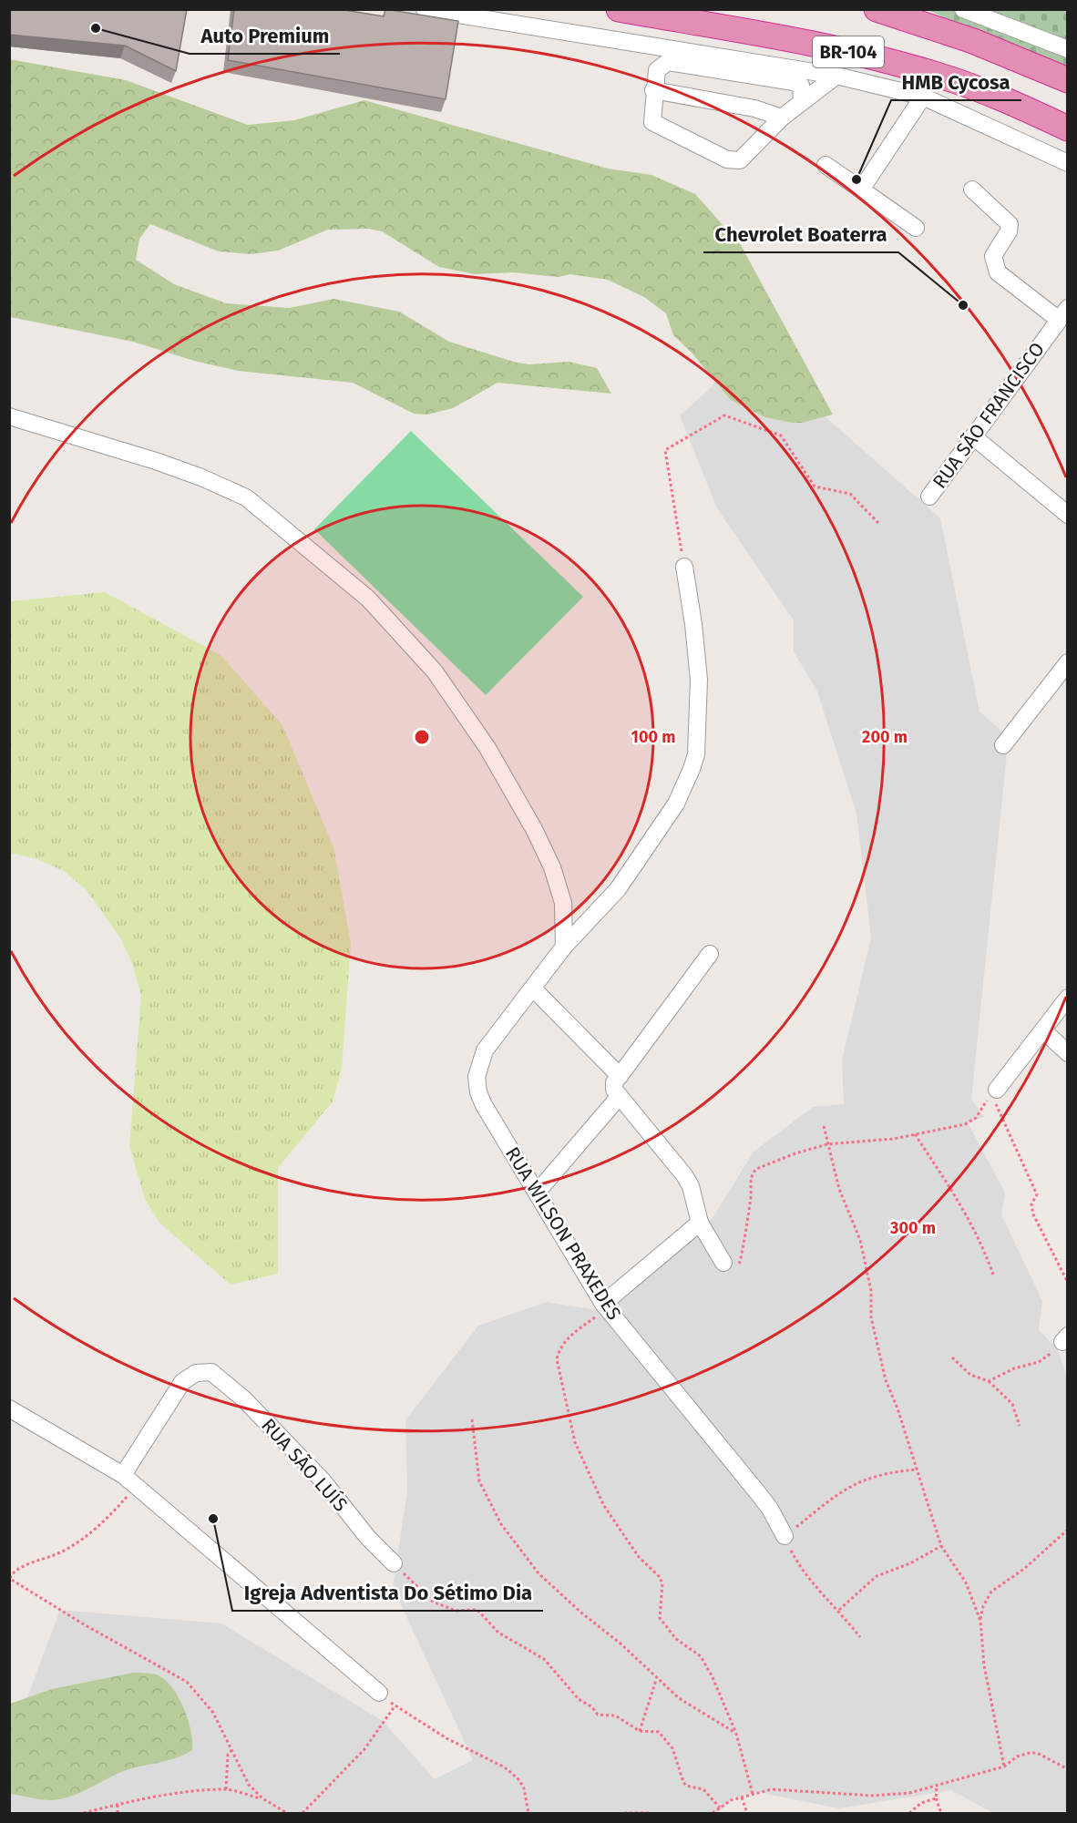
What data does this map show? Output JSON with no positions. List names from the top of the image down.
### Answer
{
  "streets": {
    "highway": ["BR-104"],
    "street": ["RUA SÃO FRANCISCO", "RUA WILSON PRAXEDES", "RUA SÃO LUÍS"]
  },
  "places": [
    "Auto Premium",
    "HMB Cycosa",
    "Chevrolet Boaterra",
    "Igreja Adventista Do Sétimo Dia"
  ],
  "rings": ["100 m", "200 m", "300 m"]
}
